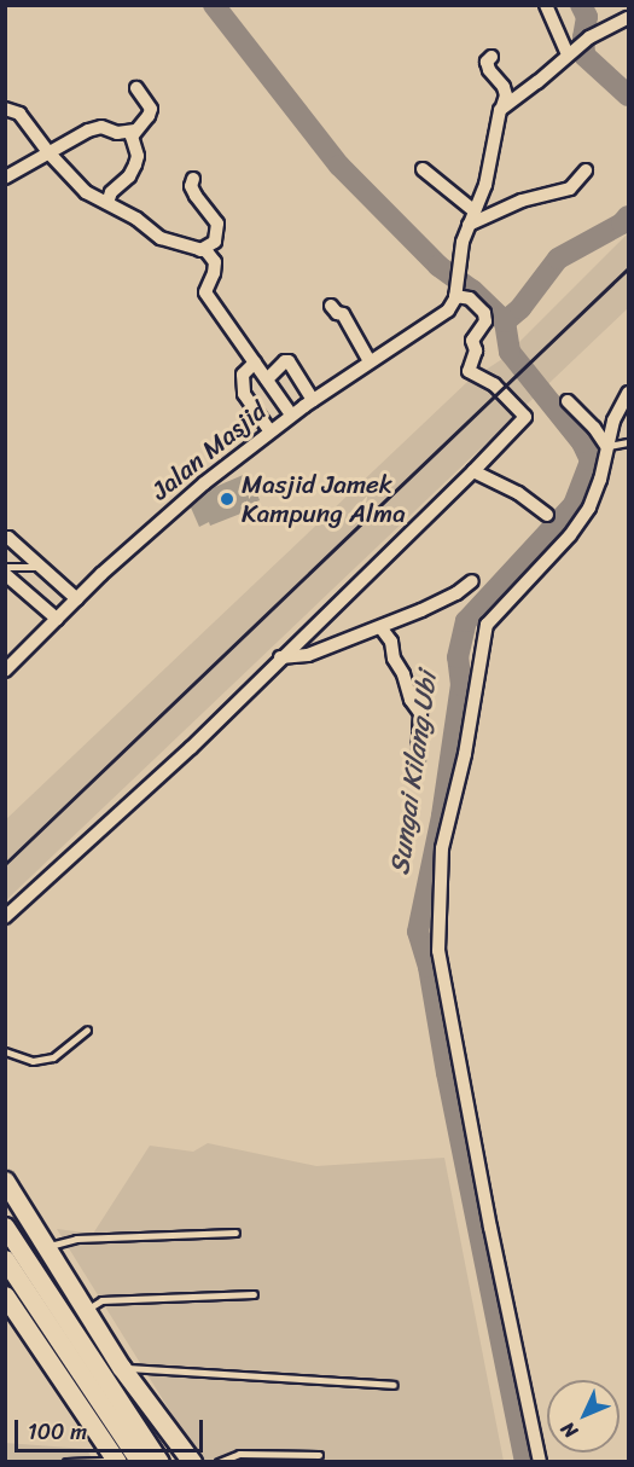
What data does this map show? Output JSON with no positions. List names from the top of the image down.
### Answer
{
  "streets": {
    "street": ["Jalan Masjid"]
  },
  "water": ["Sungai Kilang Ubi"],
  "places": ["Masjid Jamek Kampung Alma"],
  "scale_bar": "100 m",
  "north": "bottom left"
}
